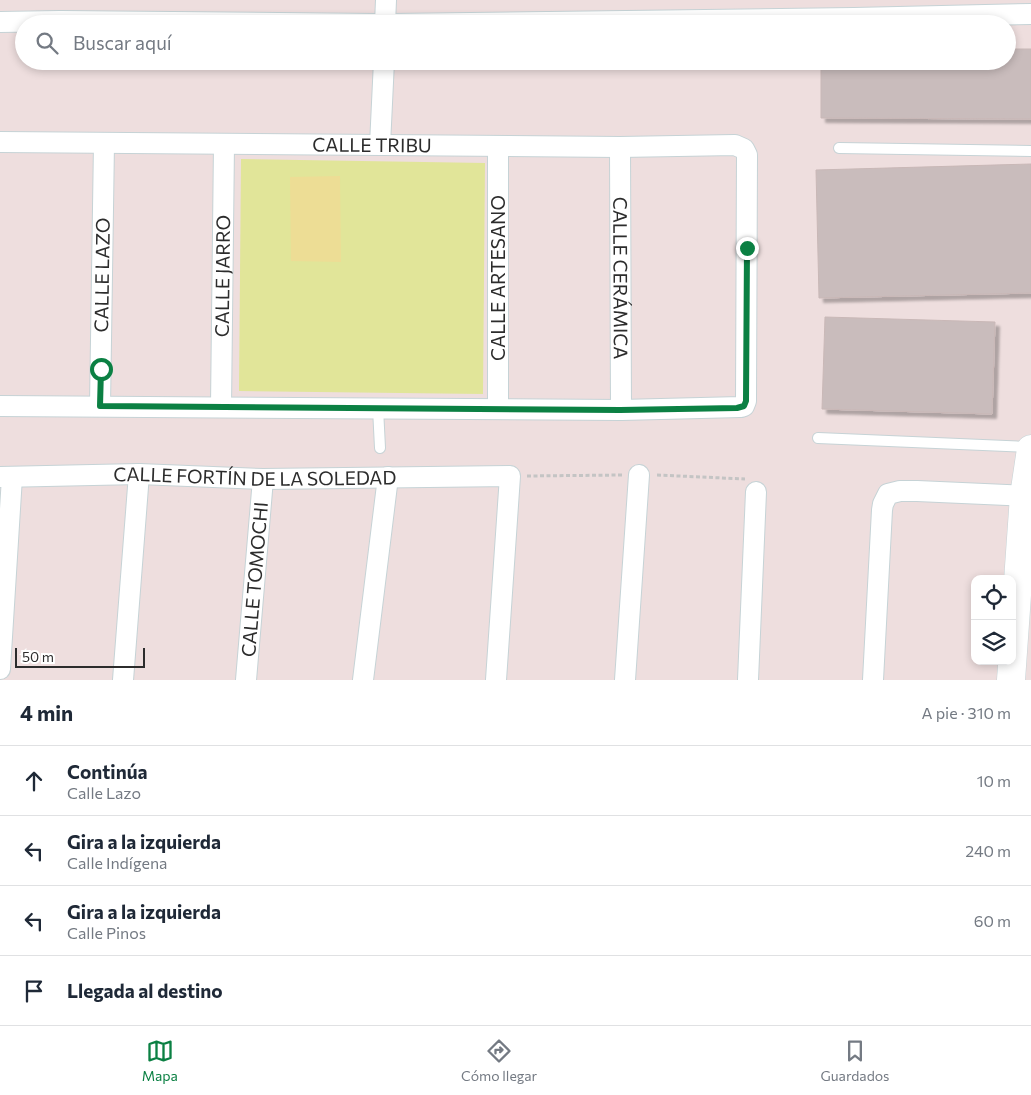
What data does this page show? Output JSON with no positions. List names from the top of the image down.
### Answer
{
  "streets": {
    "street": [
      "CALLE TRIBU",
      "CALLE LAZO",
      "CALLE JARRO",
      "CALLE ARTESANO",
      "CALLE CERÁMICA",
      "CALLE FORTÍN DE LA SOLEDAD",
      "CALLE TOMOCHI"
    ]
  },
  "crossings": [
    ["CALLE TRIBU", "CALLE LAZO"],
    ["CALLE TRIBU", "CALLE JARRO"],
    ["CALLE TRIBU", "CALLE ARTESANO"],
    ["CALLE TRIBU", "CALLE CERÁMICA"],
    ["CALLE FORTÍN DE LA SOLEDAD", "CALLE TOMOCHI"]
  ],
  "scale_bar": "50 m",
  "page": {
    "search": "Buscar aquí",
    "scale": "50 m",
    "heading": ["4 min", "A pie · 310 m"],
    "list": [
      ["Continúa", "Calle Lazo", "10 m"],
      ["Gira a la izquierda", "Calle Indígena", "240 m"],
      ["Gira a la izquierda", "Calle Pinos", "60 m"],
      "Llegada al destino"
    ],
    "nav": ["Mapa", "Cómo llegar", "Guardados"]
  }
}
